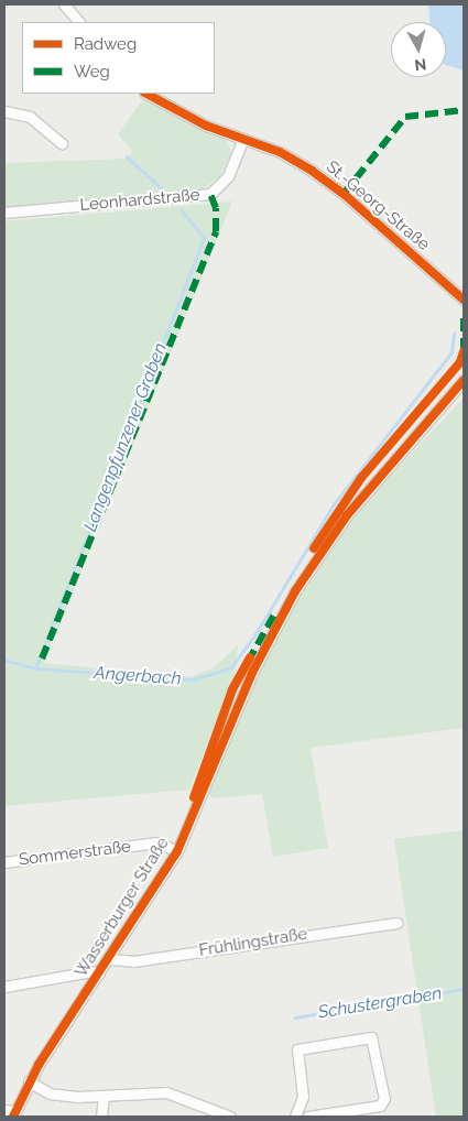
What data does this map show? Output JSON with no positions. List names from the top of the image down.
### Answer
{
  "streets": {
    "street": [
      "Leonhardstraße",
      "St.-Georg-Straße",
      "Sommerstraße",
      "Wasserburger Straße",
      "Frühlingstraße"
    ]
  },
  "crossings": [
    ["Leonhardstraße", "St.-Georg-Straße"],
    ["Sommerstraße", "Wasserburger Straße"],
    ["Wasserburger Straße", "Frühlingstraße"]
  ],
  "water": ["Langenpfunzener Graben", "Angerbach", "Schustergraben"],
  "legend": ["Radweg", "Weg"],
  "north": "bottom"
}
